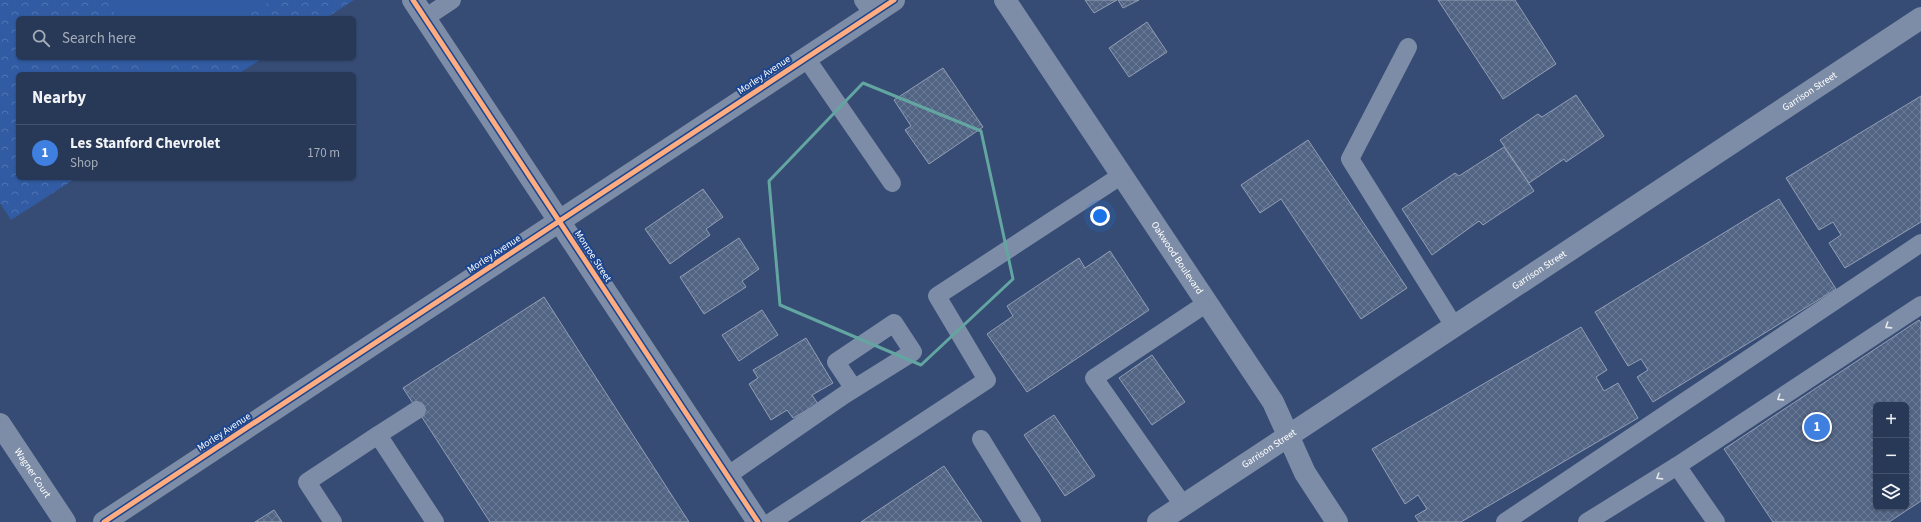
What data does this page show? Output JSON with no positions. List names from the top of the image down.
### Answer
{
  "streets": {
    "street": [
      "Morley Avenue",
      "Garrison Street",
      "Monroe Street",
      "Oakwood Boulevard",
      "Wagner Court"
    ]
  },
  "crossings": [
    ["Morley Avenue", "Monroe Street"],
    ["Garrison Street", "Oakwood Boulevard"]
  ],
  "page": {
    "search": "Search here",
    "heading": "Nearby",
    "list": [
      {
        "mark": "1",
        "name": "Les Stanford Chevrolet",
        "note": "Shop",
        "value": "170 m"
      }
    ],
    "map_buttons": ["+", "−"],
    "pins": "1"
  }
}
